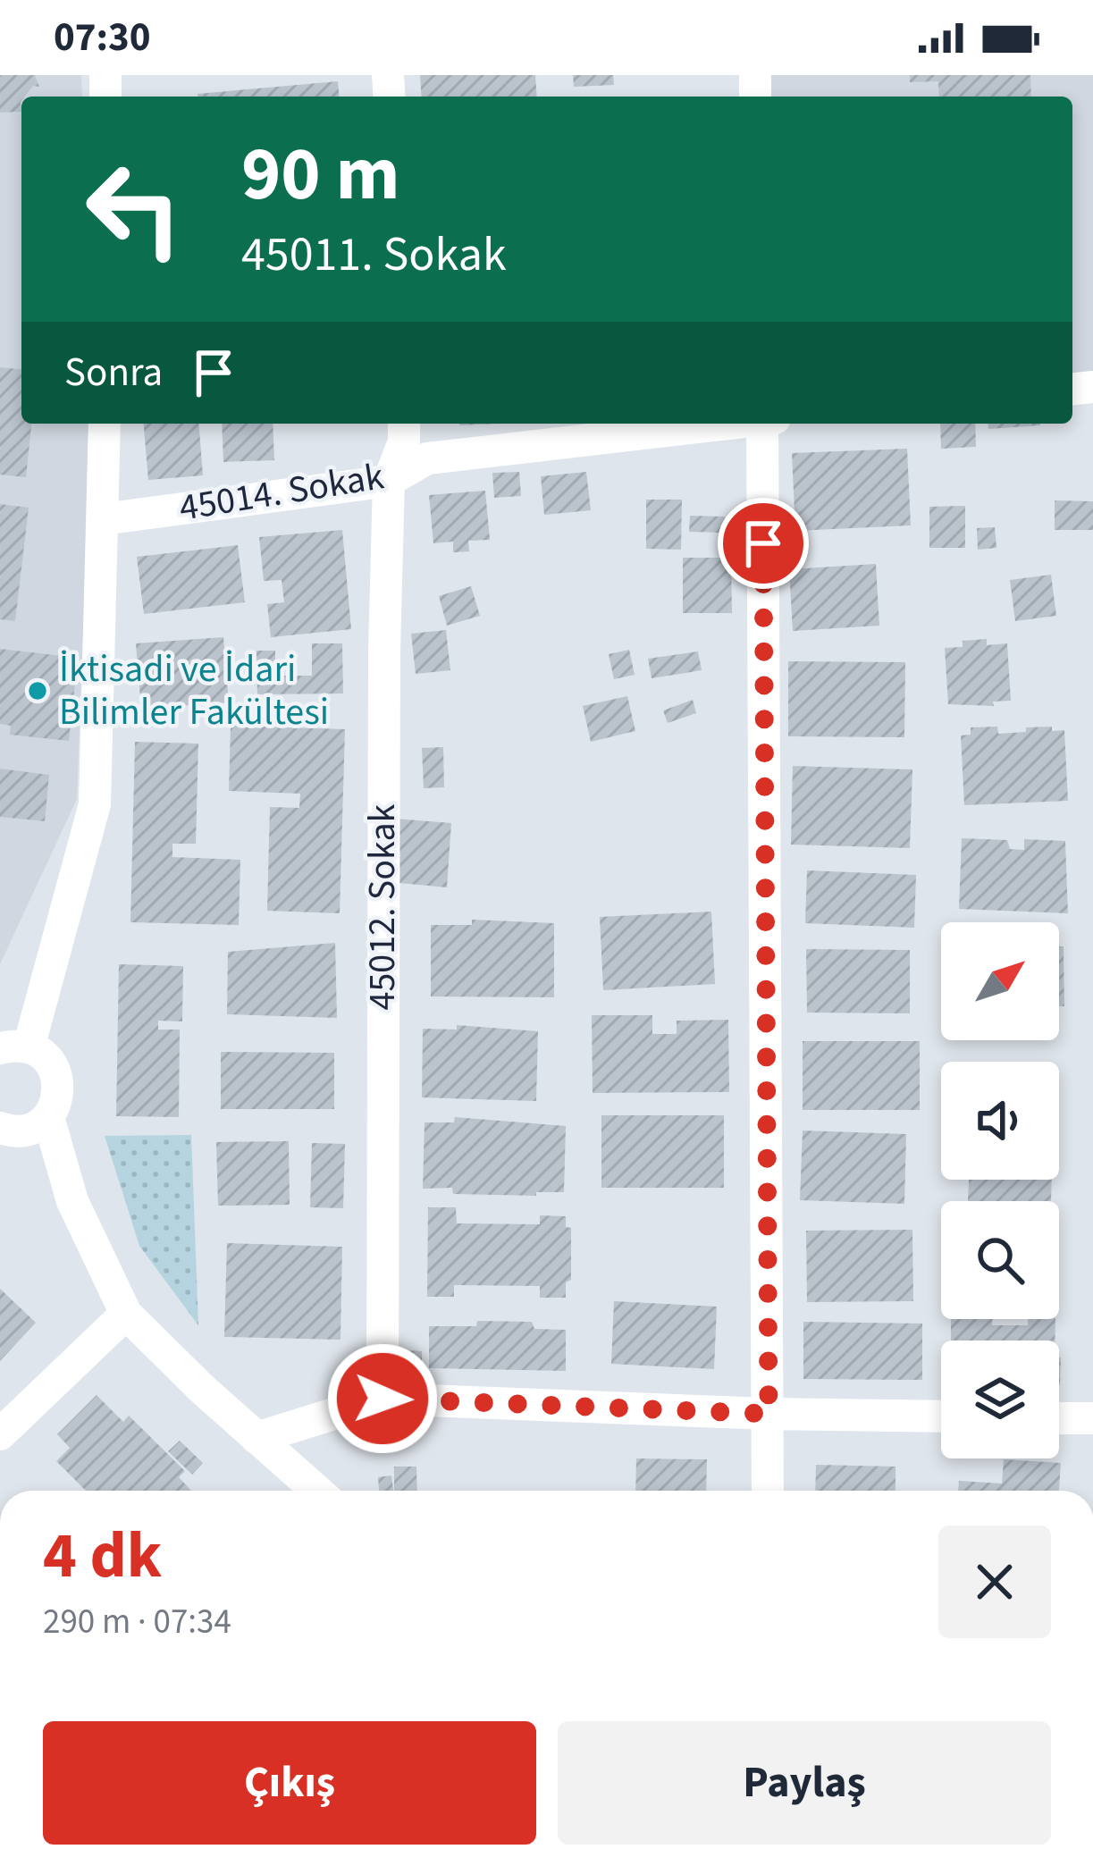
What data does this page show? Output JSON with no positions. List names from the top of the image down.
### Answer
{
  "streets": {
    "street": ["45014. Sokak", "45012. Sokak"]
  },
  "crossings": [
    ["45014. Sokak", "45012. Sokak"]
  ],
  "places": ["İktisadi ve İdari Bilimler Fakültesi"],
  "north": "top right",
  "page": {
    "status": "07:30",
    "turn": ["90 m", "45011. Sokak"],
    "then": "Sonra",
    "heading": ["4 dk", "290 m · 07:34"],
    "buttons": ["Çıkış", "Paylaş"]
  }
}
